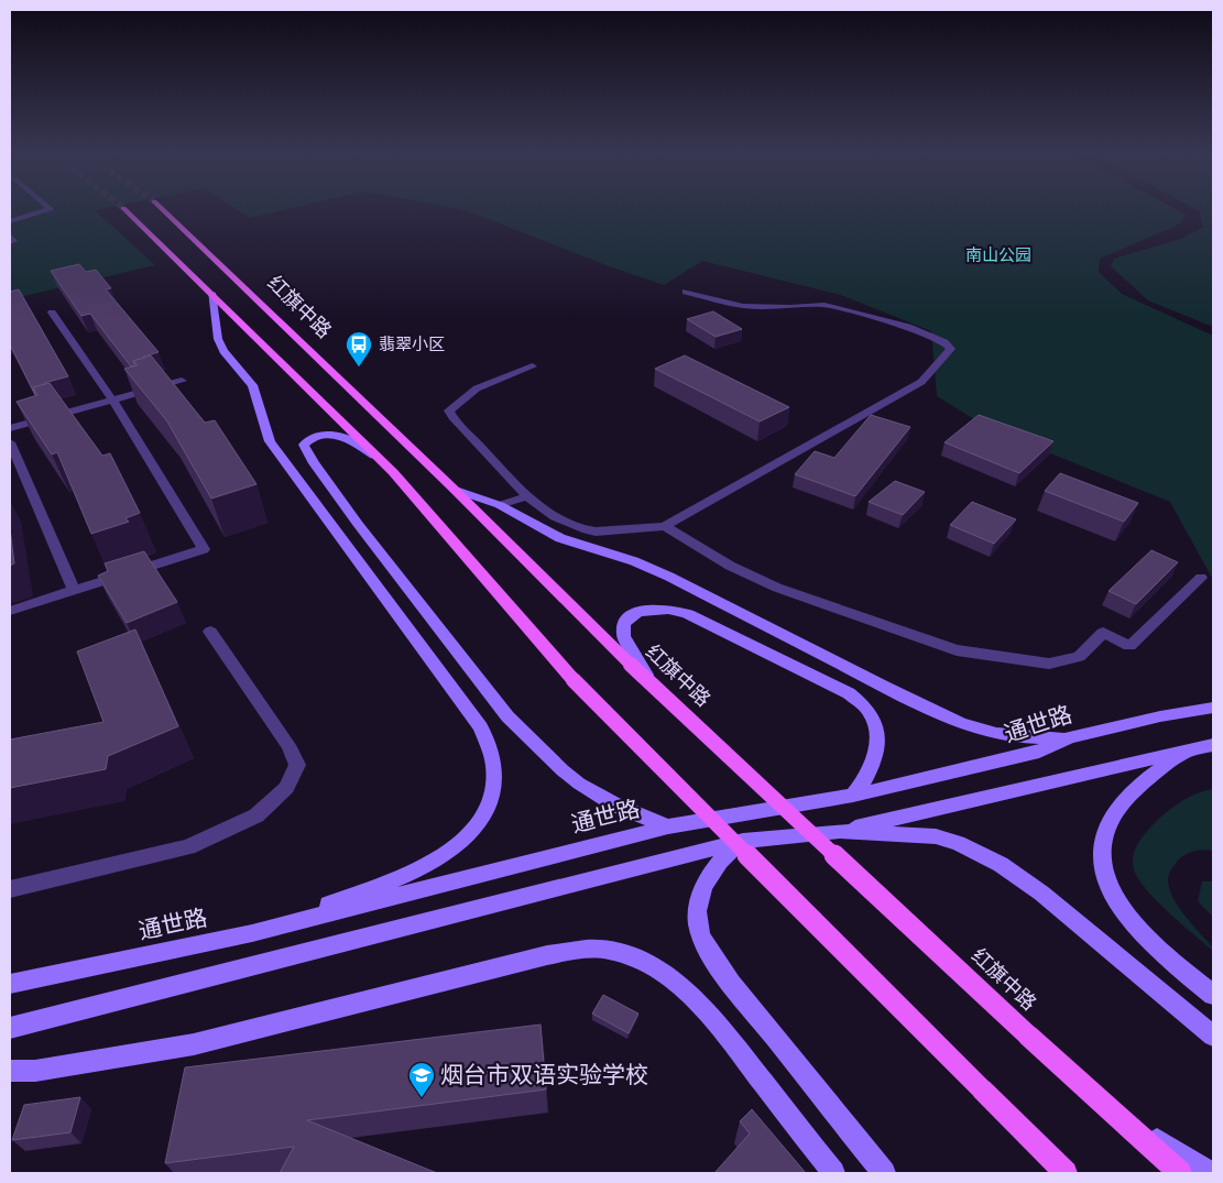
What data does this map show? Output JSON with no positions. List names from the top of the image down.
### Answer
{
  "streets": {
    "main road": ["红旗中路", "通世路"]
  },
  "parks": ["南山公园"],
  "places": {
    "bus stop": ["翡翠小区"],
    "school or university": ["烟台市双语实验学校"]
  }
}
